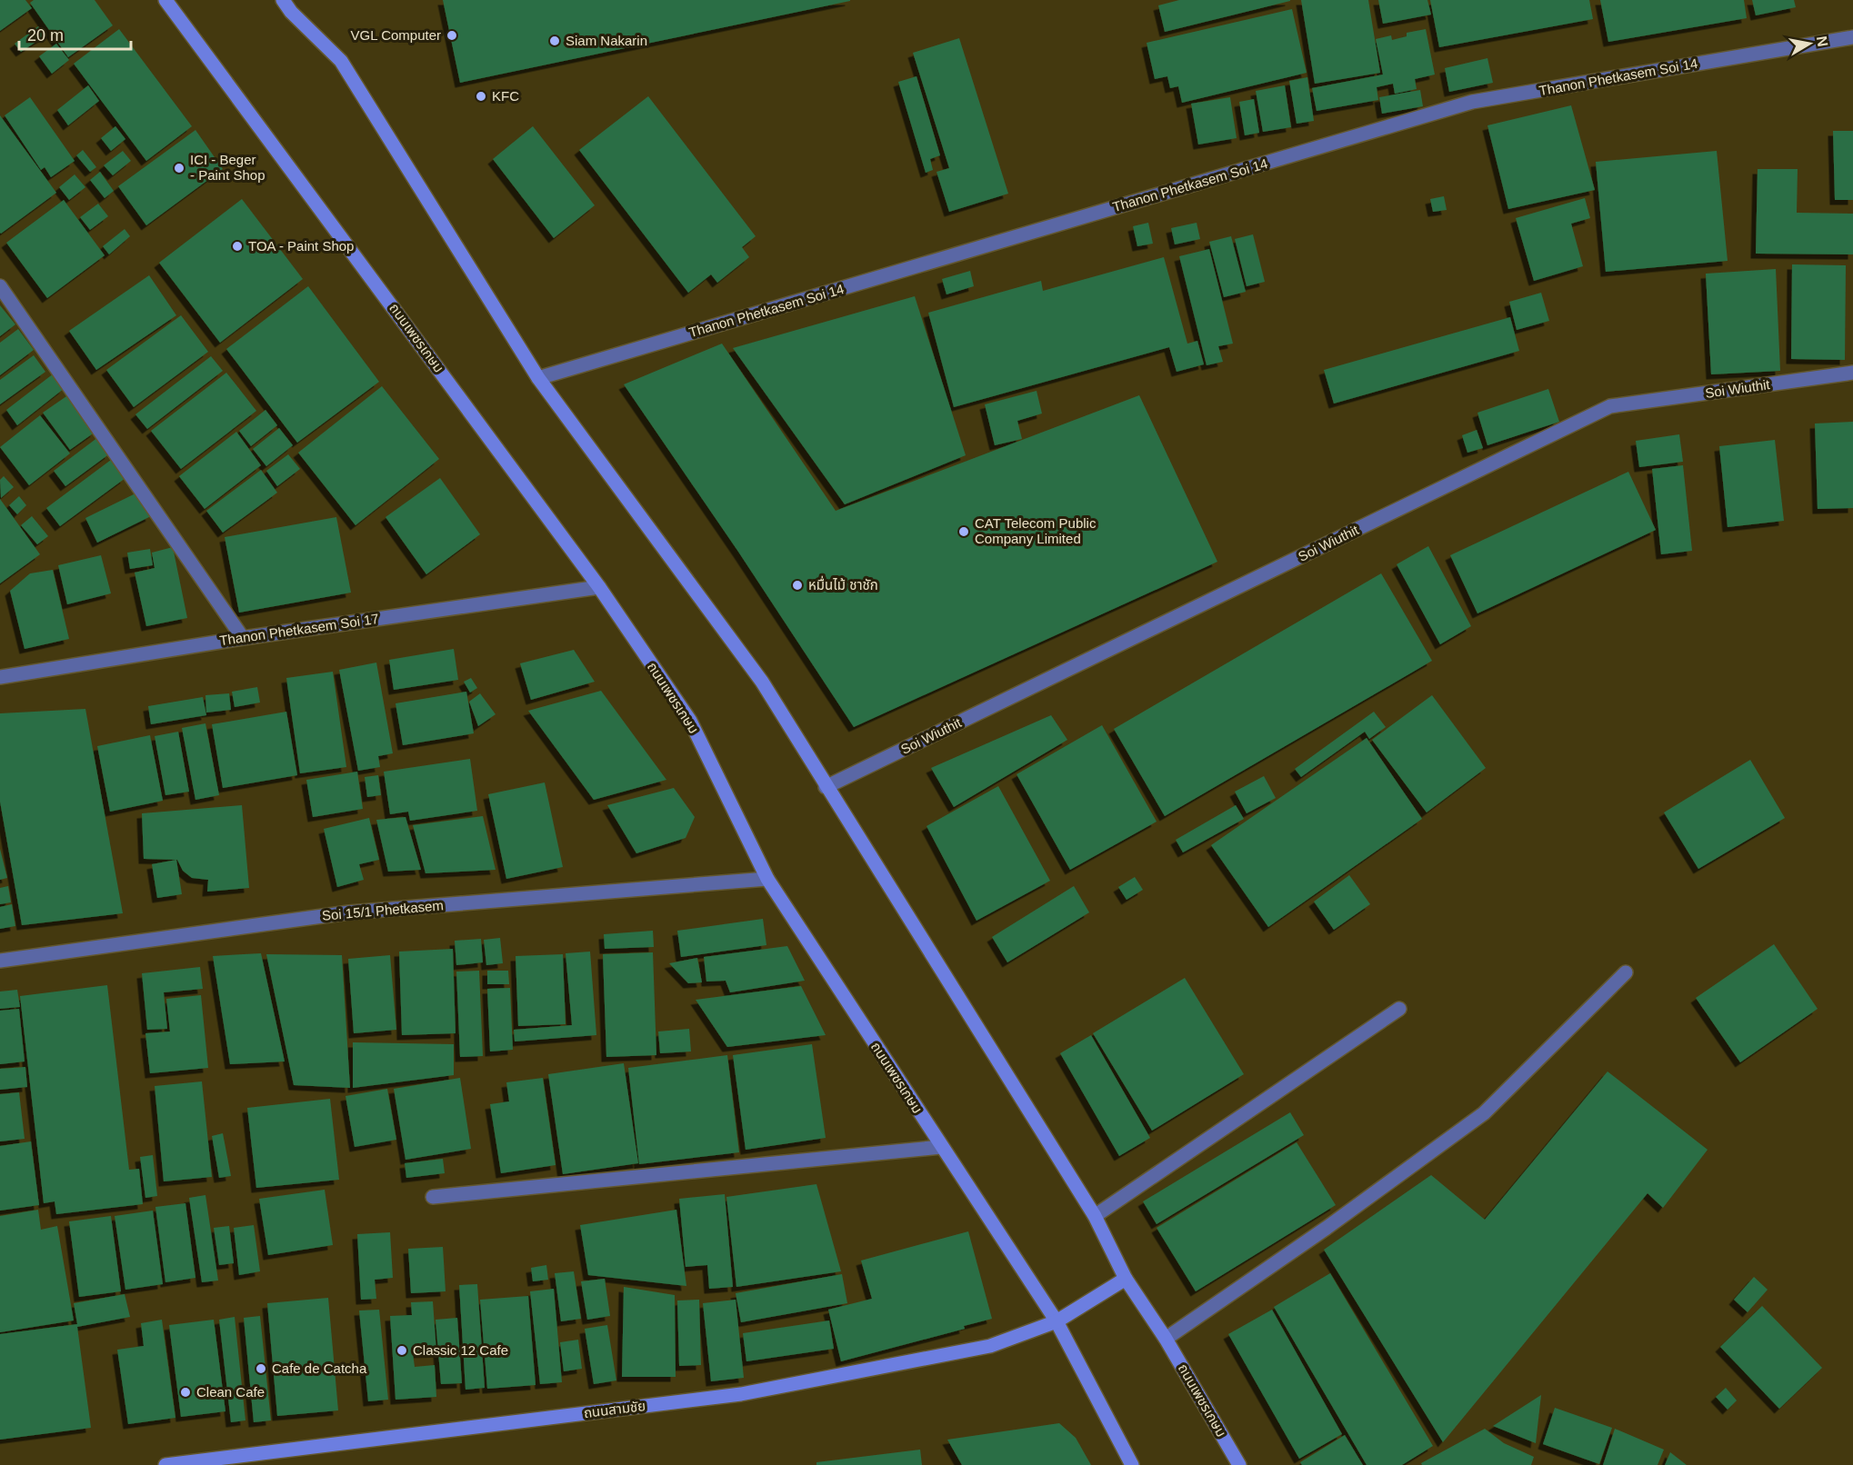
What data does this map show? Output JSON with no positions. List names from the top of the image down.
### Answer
{
  "streets": {
    "main road": ["ถนนเพชรเกษม", "ถนนสามชัย"],
    "street": [
      "Thanon Phetkasem Soi 14",
      "Soi Wiuthit",
      "Thanon Phetkasem Soi 17",
      "Soi 15/1 Phetkasem"
    ]
  },
  "crossings": [
    ["Thanon Phetkasem Soi 14", "ถนนเพชรเกษม"],
    ["ถนนเพชรเกษม", "Soi Wiuthit"],
    ["ถนนเพชรเกษม", "Thanon Phetkasem Soi 17"],
    ["ถนนเพชรเกษม", "Soi 15/1 Phetkasem"],
    ["ถนนเพชรเกษม", "ถนนสามชัย"]
  ],
  "places": [
    "VGL Computer",
    "Siam Nakarin",
    "KFC",
    "ICI - Beger - Paint Shop",
    "TOA - Paint Shop",
    "CAT Telecom Public Company Limited",
    "หมื่นไม้ ชาชัก",
    "Classic 12 Cafe",
    "Cafe de Catcha",
    "Clean Cafe"
  ],
  "scale_bar": "20 m",
  "north": "right"
}
